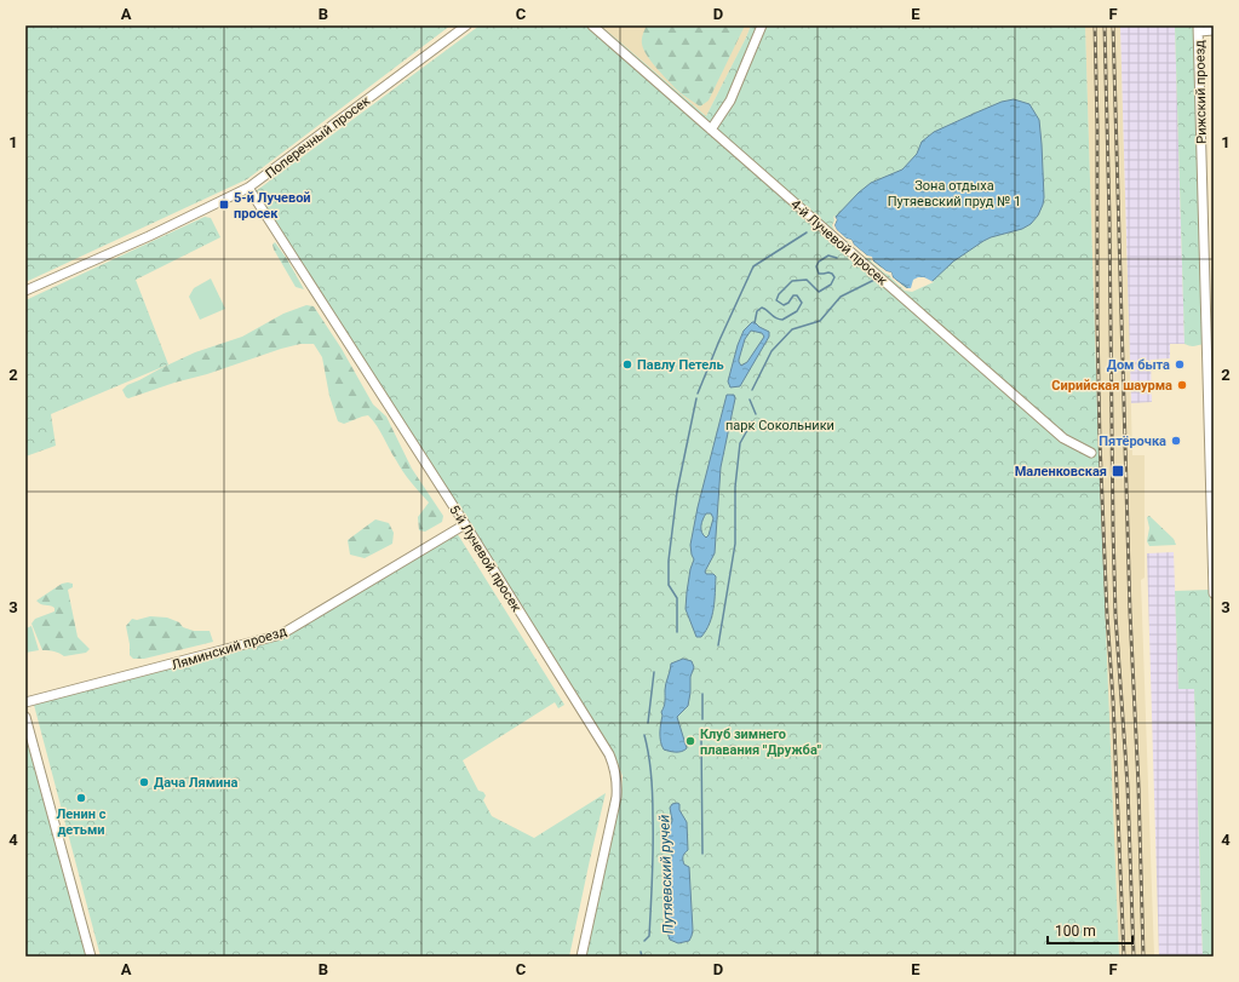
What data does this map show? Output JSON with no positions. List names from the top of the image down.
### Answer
{
  "streets": {
    "street": [
      "Рижский проезд",
      "Поперечный просек",
      "4-й Лучевой просек",
      "5-й Лучевой просек",
      "Ляминский проезд"
    ]
  },
  "crossings": [
    ["Поперечный просек", "5-й Лучевой просек"],
    ["5-й Лучевой просек", "Ляминский проезд"]
  ],
  "water": ["Путяевский ручей"],
  "parks": ["Зона отдыха Путяевский пруд № 1", "парк Сокольники"],
  "places": {
    "transit": ["5-й Лучевой просек", "Маленковская"],
    "other": [
      "Павлу Петель",
      "Дом быта",
      "Сирийская шаурма",
      "Пятёрочка",
      "Клуб зимнего плавания \"Дружба\"",
      "Дача Лямина",
      "Ленин с детьми"
    ]
  },
  "scale_bar": "100 m",
  "grid": {
    "columns": [
      "A",
      "B",
      "C",
      "D",
      "E",
      "F"
    ],
    "rows": [
      "1",
      "2",
      "3",
      "4"
    ]
  }
}
